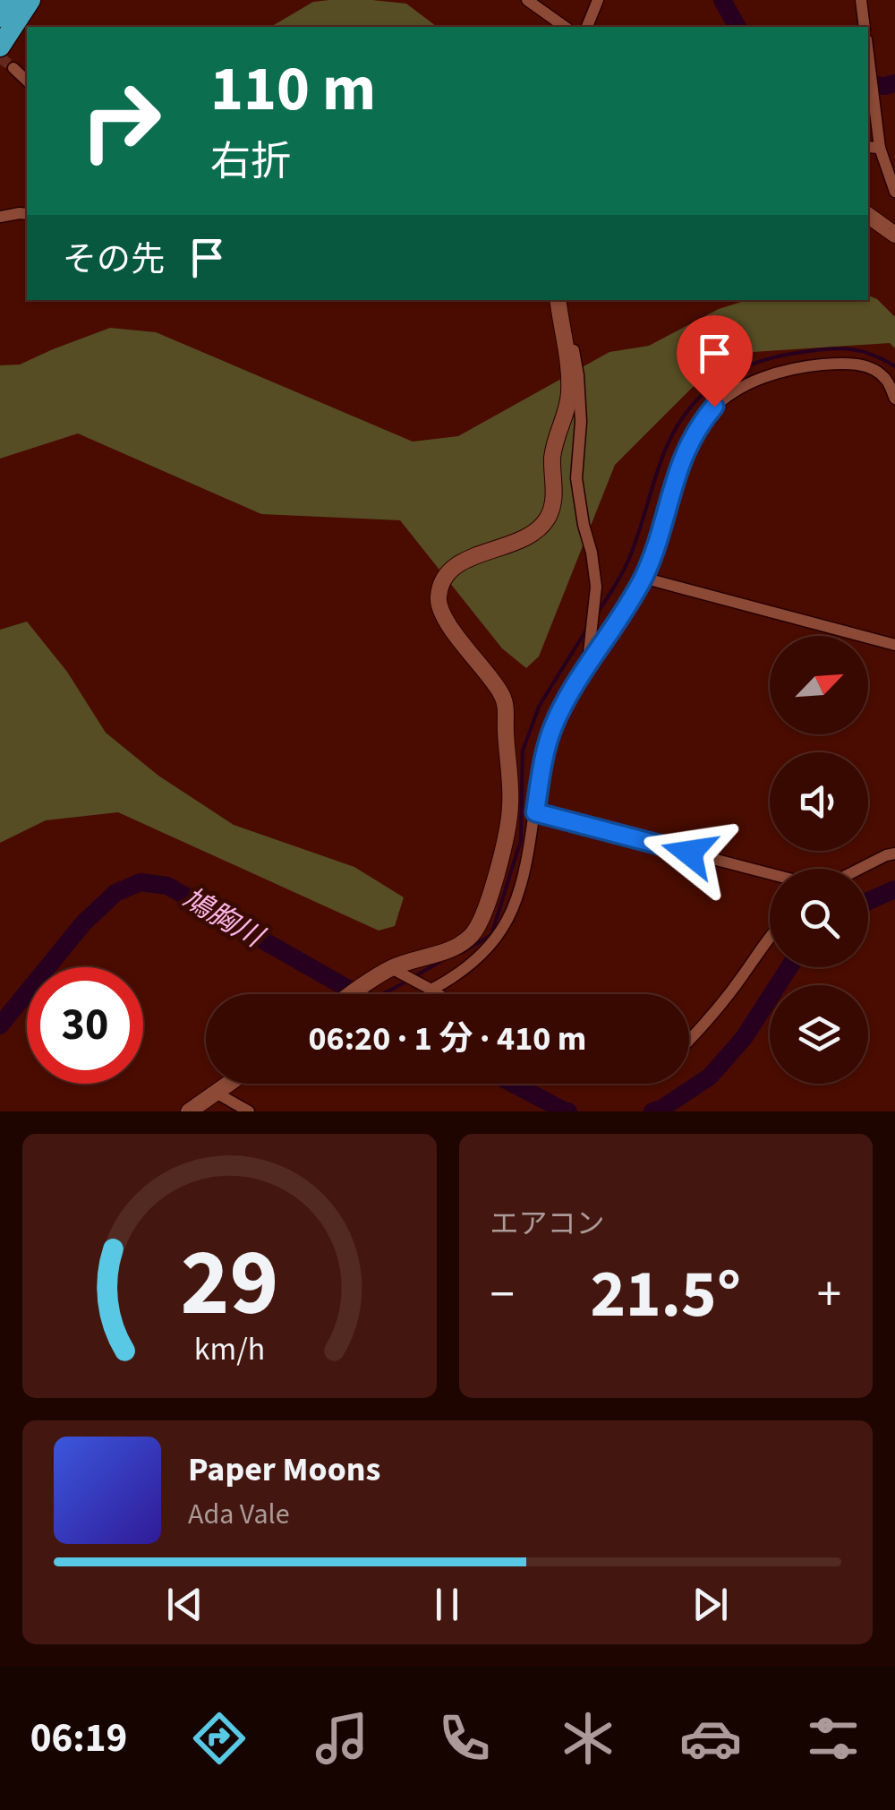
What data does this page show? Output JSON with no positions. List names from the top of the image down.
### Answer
{
  "water": ["鳩胸川"],
  "north": "top right",
  "page": {
    "turn": ["110 m", "右折"],
    "then": "その先",
    "limit": "30",
    "trip": "06:20 · 1 分 · 410 m",
    "tile": "エアコン",
    "heat": ["−", "21.5°", "+"],
    "song": ["Paper Moons", "Ada Vale"],
    "tabs": "06:19",
    "gauge": ["29", "km/h"]
  }
}
